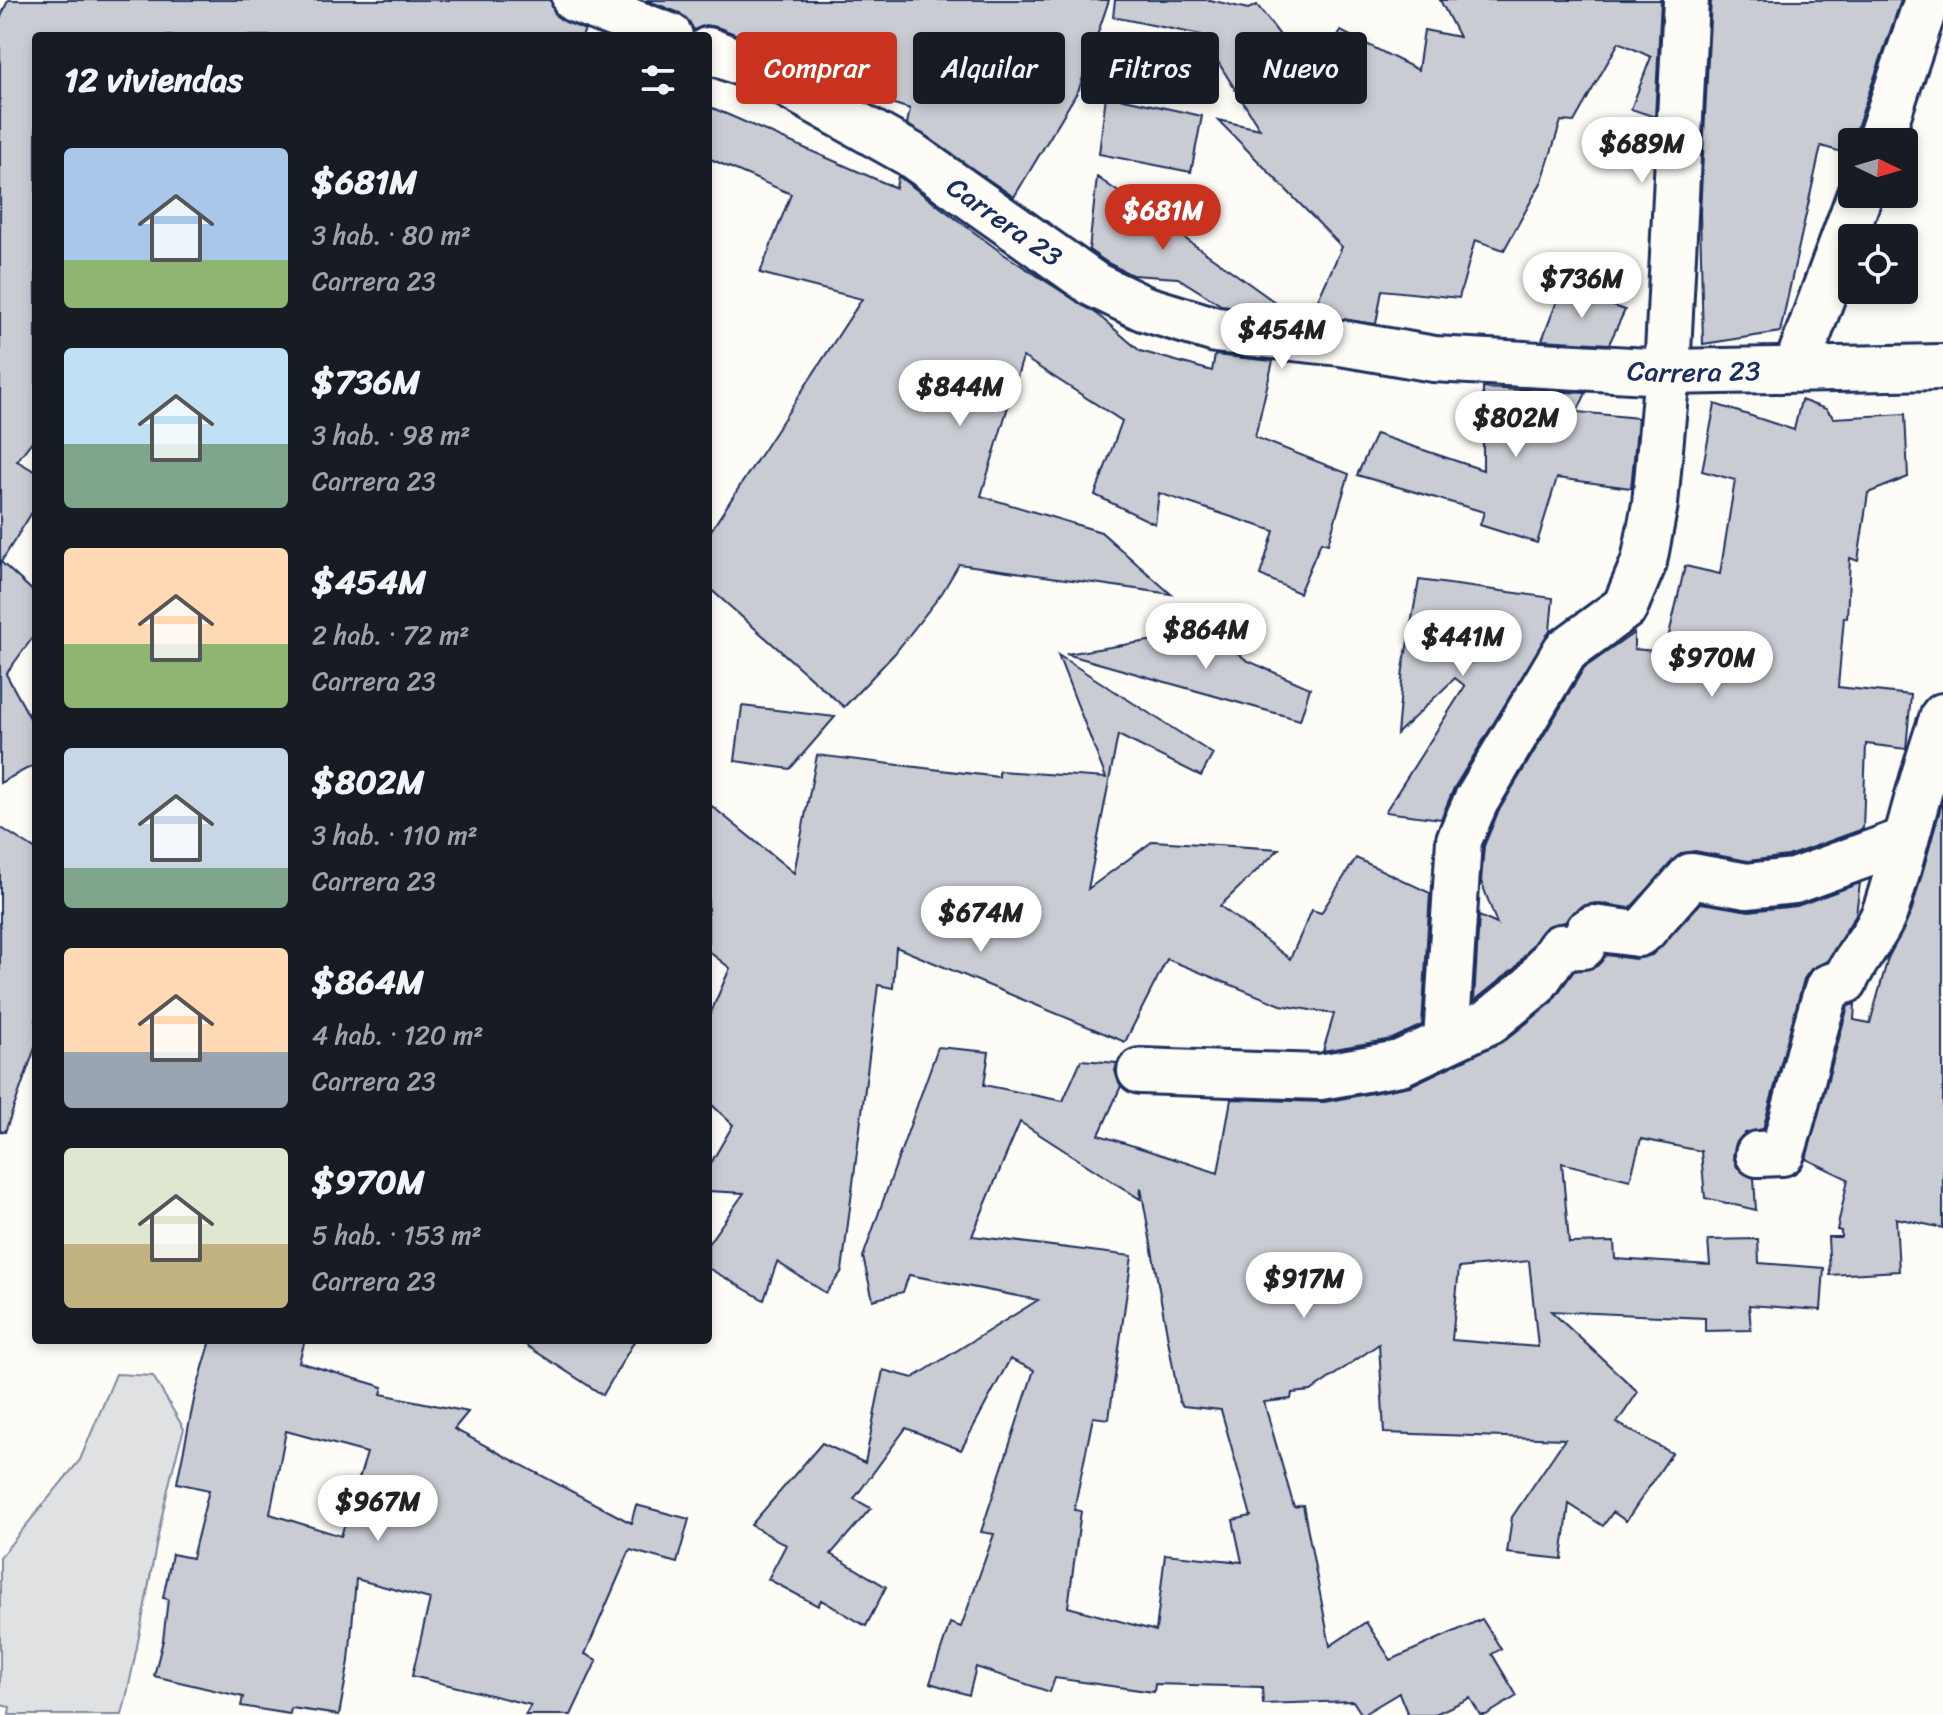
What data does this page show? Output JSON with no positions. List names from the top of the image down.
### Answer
{
  "streets": {
    "street": ["Carrera 23"]
  },
  "north": "right",
  "page": {
    "chip": [
      "Comprar",
      "Alquilar",
      "Filtros",
      "Nuevo"
    ],
    "heading": "12 viviendas",
    "price": [
      "$689M",
      "$681M",
      "$736M",
      "$454M",
      "$844M",
      "$802M",
      "$864M",
      "$441M",
      "$970M",
      "$674M",
      "$917M",
      "$967M"
    ],
    "list": [
      {
        "name": "$681M",
        "note": "3 hab. · 80 m² · Carrera 23"
      },
      {
        "name": "$736M",
        "note": "3 hab. · 98 m² · Carrera 23"
      },
      {
        "name": "$454M",
        "note": "2 hab. · 72 m² · Carrera 23"
      },
      {
        "name": "$802M",
        "note": "3 hab. · 110 m² · Carrera 23"
      },
      {
        "name": "$864M",
        "note": "4 hab. · 120 m² · Carrera 23"
      },
      {
        "name": "$970M",
        "note": "5 hab. · 153 m² · Carrera 23"
      }
    ]
  }
}
